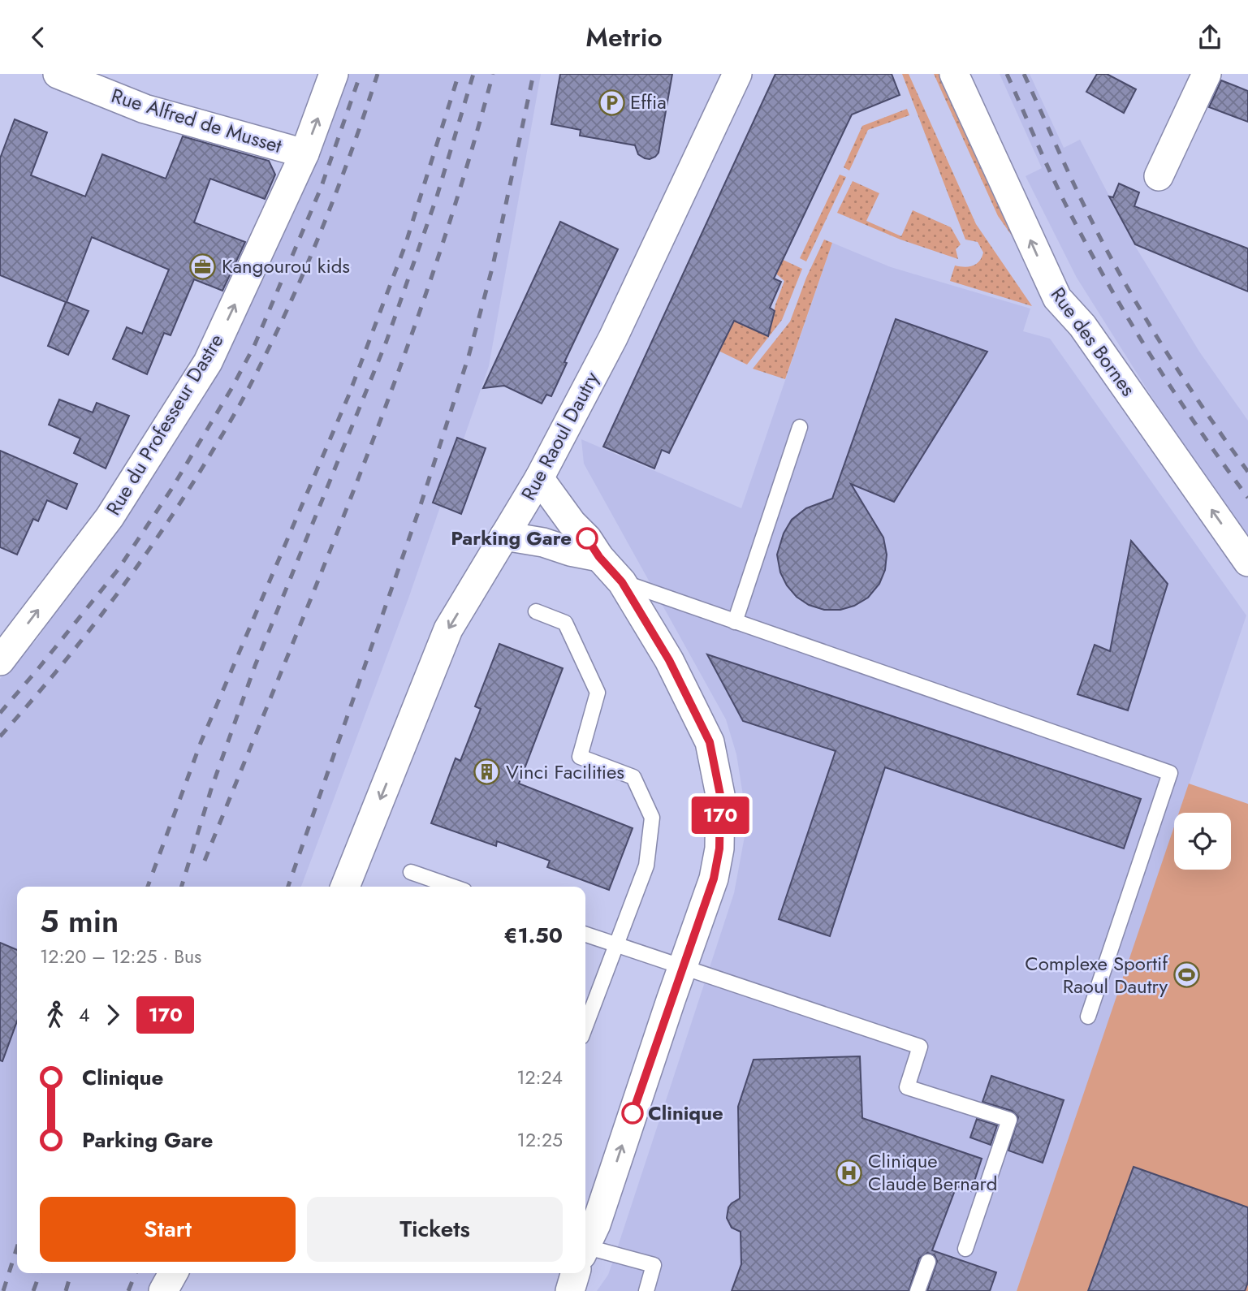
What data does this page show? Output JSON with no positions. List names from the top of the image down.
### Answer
{
  "streets": {
    "street": [
      "Rue Alfred de Musset",
      "Rue des Bornes",
      "Rue du Professeur Dastre",
      "Rue Raoul Dautry"
    ]
  },
  "crossings": [
    ["Rue Alfred de Musset", "Rue du Professeur Dastre"]
  ],
  "one_way": ["Rue des Bornes", "Rue du Professeur Dastre", "Rue Raoul Dautry"],
  "places": {
    "parking": ["Effia"],
    "office": ["Kangourou kids"],
    "other": ["Parking Gare", "Clinique"],
    "building": ["Vinci Facilities"],
    "sports": ["Complexe Sportif Raoul Dautry"],
    "hospital": ["Clinique Claude Bernard"]
  },
  "lines": ["bus line 170"],
  "page": {
    "header": "Metrio",
    "on_map": "170",
    "heading": ["5 min", "12:20 – 12:25 · Bus", "€1.50"],
    "legs": ["4", "170"],
    "list": [
      {
        "name": "Clinique",
        "value": "12:24"
      },
      {
        "name": "Parking Gare",
        "value": "12:25"
      }
    ],
    "buttons": ["Start", "Tickets"]
  }
}
